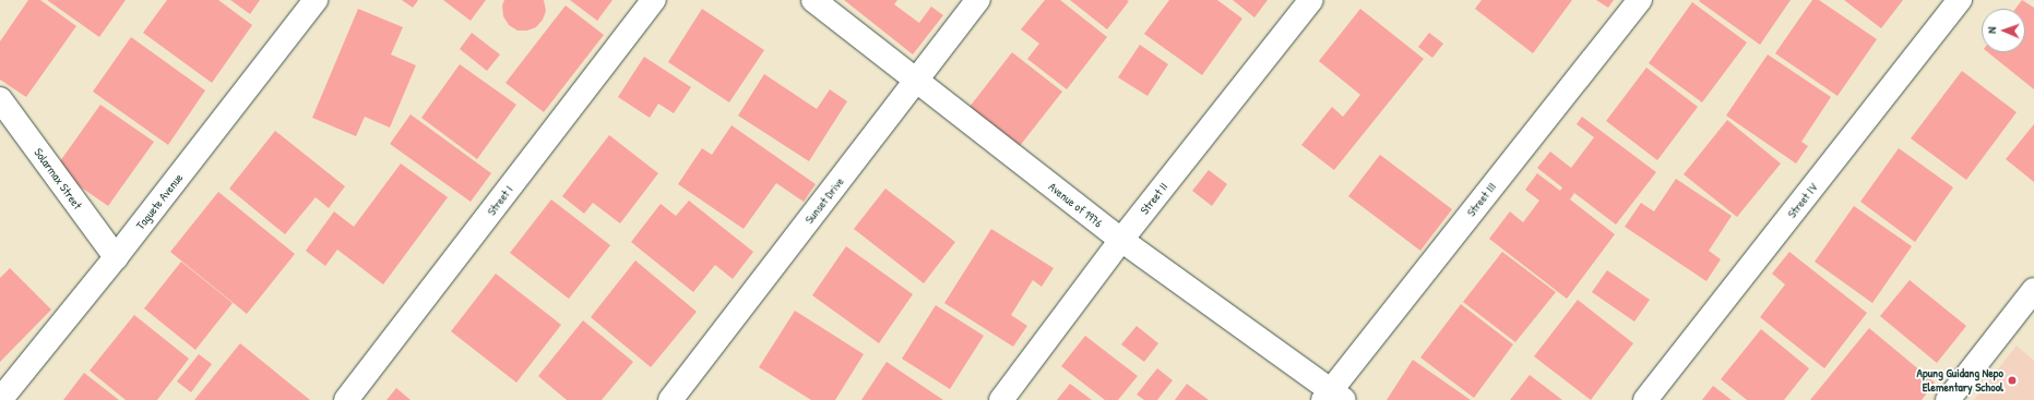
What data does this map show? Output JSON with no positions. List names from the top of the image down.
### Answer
{
  "streets": {
    "street": [
      "Solarmax Street",
      "Street II",
      "Street III",
      "Street I",
      "Sunset Drive",
      "Street IV",
      "Taguete Avenue",
      "Avenue of 1976"
    ]
  },
  "crossings": [
    ["Solarmax Street", "Taguete Avenue"],
    ["Street II", "Avenue of 1976"],
    ["Street III", "Avenue of 1976"],
    ["Sunset Drive", "Avenue of 1976"]
  ],
  "places": ["Apung Guidang Nepo Elementary School"],
  "north": "left"
}
